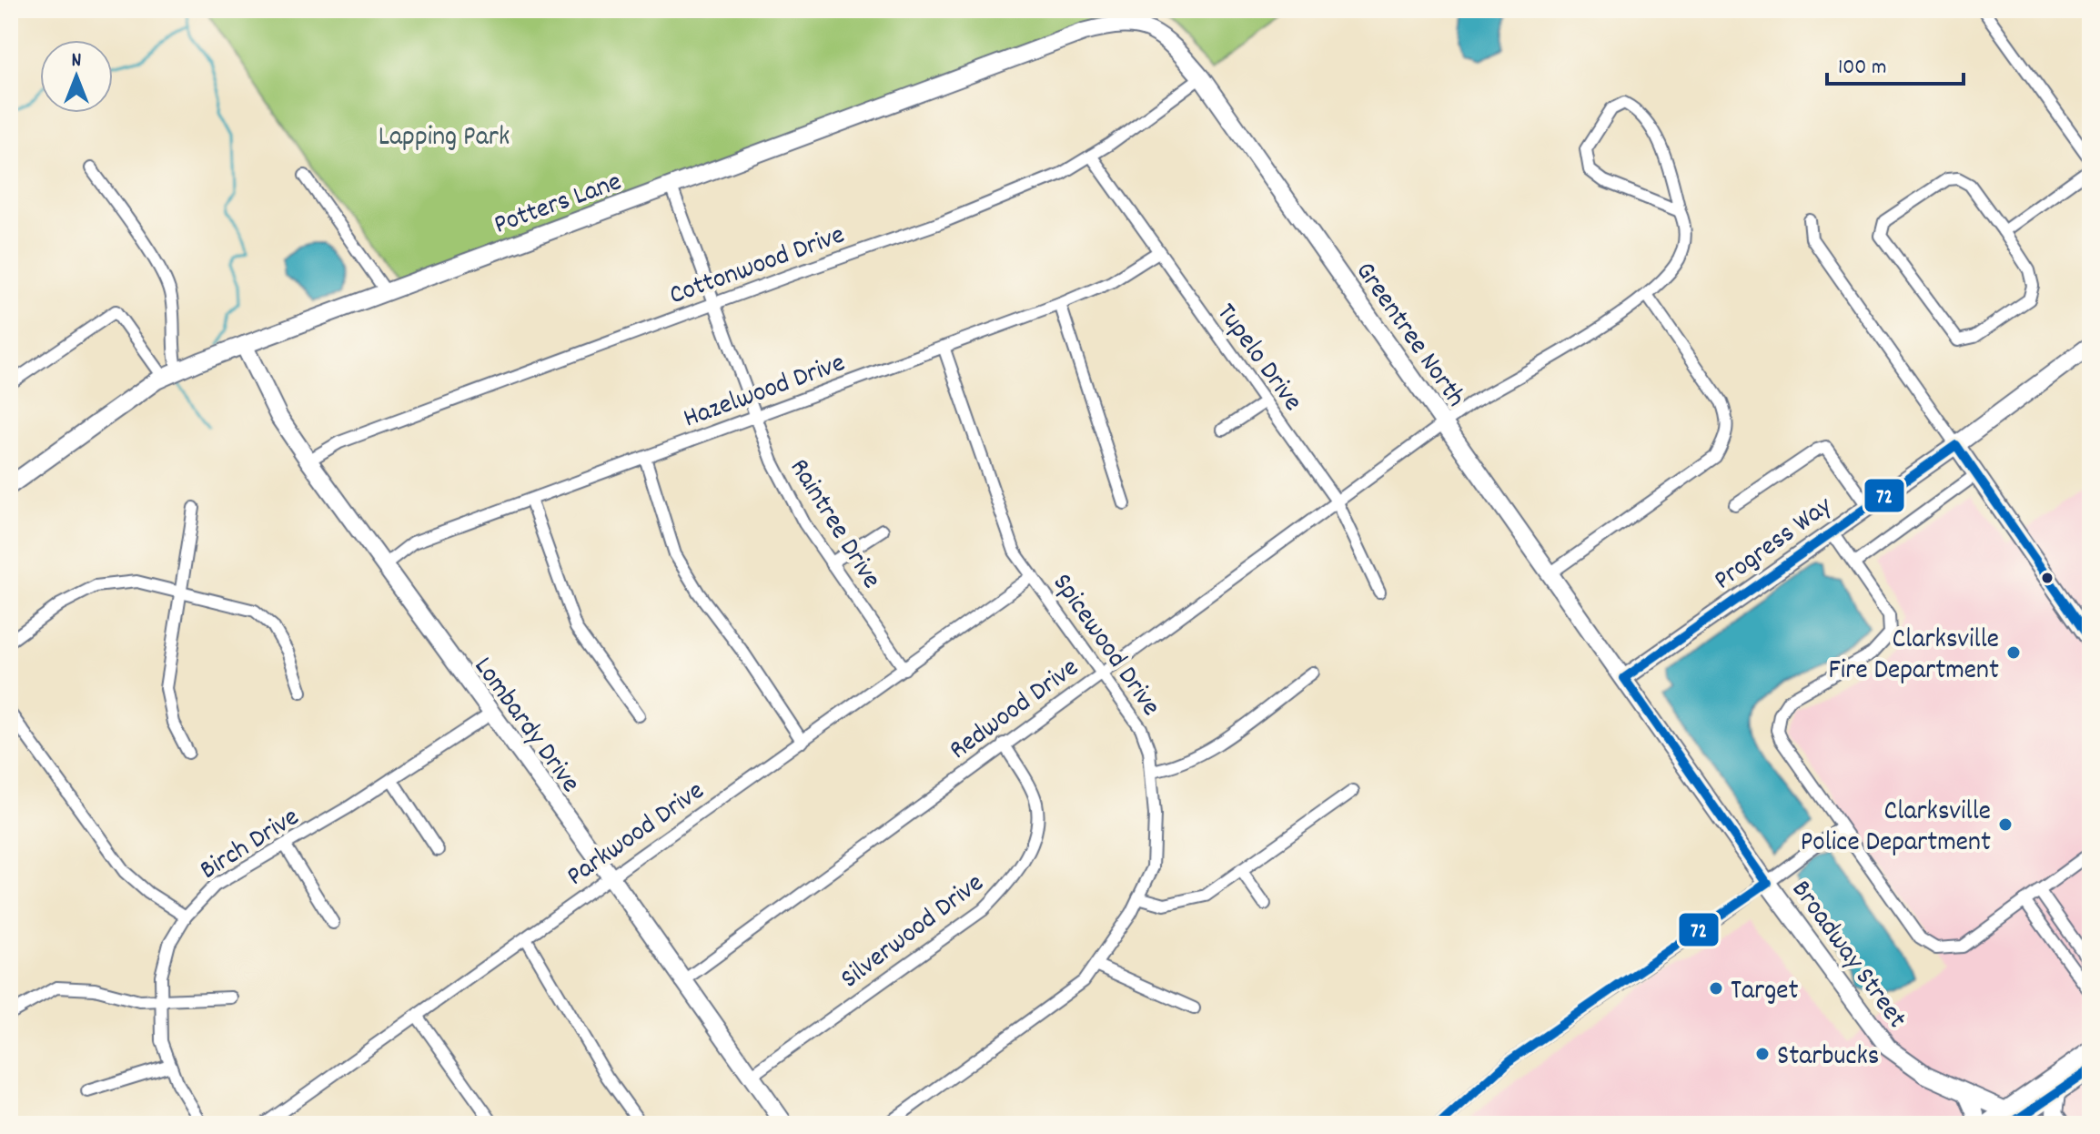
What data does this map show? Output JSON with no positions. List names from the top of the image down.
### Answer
{
  "streets": {
    "main road": [
      "Potters Lane",
      "Greentree North",
      "Progress Way",
      "Lombardy Drive",
      "Broadway Street"
    ],
    "street": [
      "Cottonwood Drive",
      "Tupelo Drive",
      "Hazelwood Drive",
      "Raintree Drive",
      "Spicewood Drive",
      "Redwood Drive",
      "Parkwood Drive",
      "Birch Drive",
      "Silverwood Drive"
    ]
  },
  "crossings": [
    ["Potters Lane", "Greentree North"],
    ["Potters Lane", "Raintree Drive"],
    ["Potters Lane", "Lombardy Drive"],
    ["Cottonwood Drive", "Greentree North"],
    ["Cottonwood Drive", "Tupelo Drive"],
    ["Cottonwood Drive", "Raintree Drive"],
    ["Cottonwood Drive", "Lombardy Drive"],
    ["Greentree North", "Progress Way"],
    ["Greentree North", "Redwood Drive"],
    ["Greentree North", "Broadway Street"],
    ["Tupelo Drive", "Hazelwood Drive"],
    ["Tupelo Drive", "Redwood Drive"],
    ["Hazelwood Drive", "Raintree Drive"],
    ["Hazelwood Drive", "Spicewood Drive"],
    ["Hazelwood Drive", "Lombardy Drive"],
    ["Raintree Drive", "Parkwood Drive"],
    ["Progress Way", "Broadway Street"],
    ["Spicewood Drive", "Redwood Drive"],
    ["Spicewood Drive", "Parkwood Drive"],
    ["Redwood Drive", "Lombardy Drive"],
    ["Redwood Drive", "Silverwood Drive"],
    ["Lombardy Drive", "Parkwood Drive"],
    ["Lombardy Drive", "Birch Drive"],
    ["Lombardy Drive", "Silverwood Drive"]
  ],
  "parks": ["Lapping Park"],
  "places": [
    "Clarksville Fire Department",
    "Clarksville Police Department",
    "Target",
    "Starbucks"
  ],
  "lines": ["transit line 72"],
  "scale_bar": "100 m",
  "north": "top"
}
